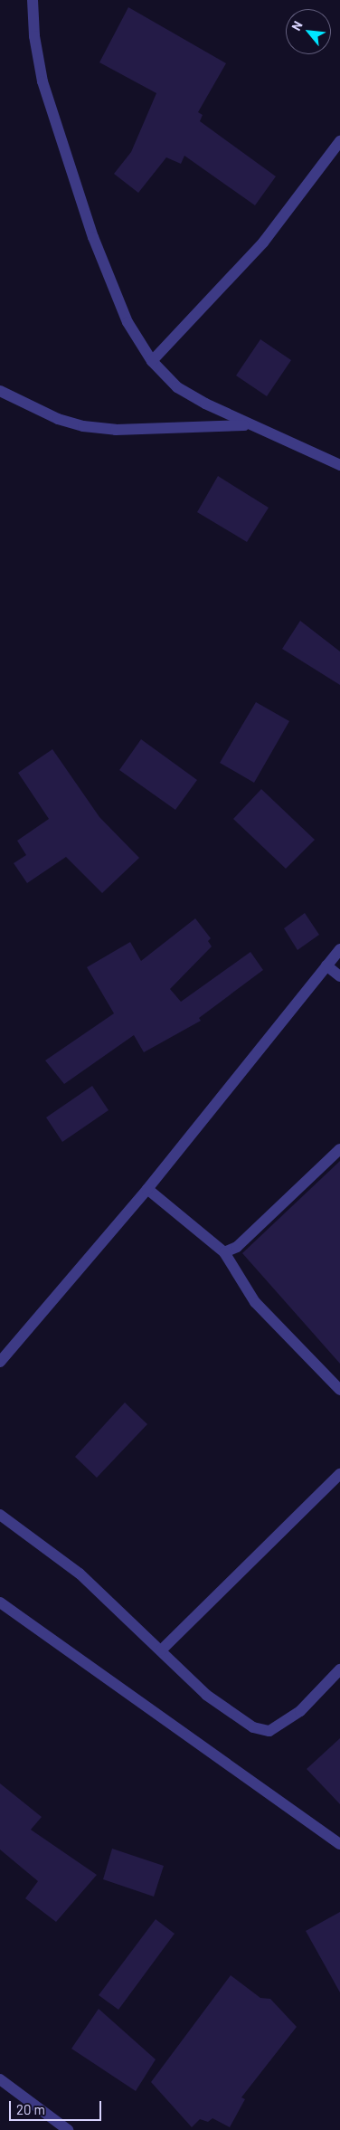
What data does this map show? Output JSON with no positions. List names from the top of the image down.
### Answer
{
  "scale_bar": "20 m",
  "north": "top left"
}
